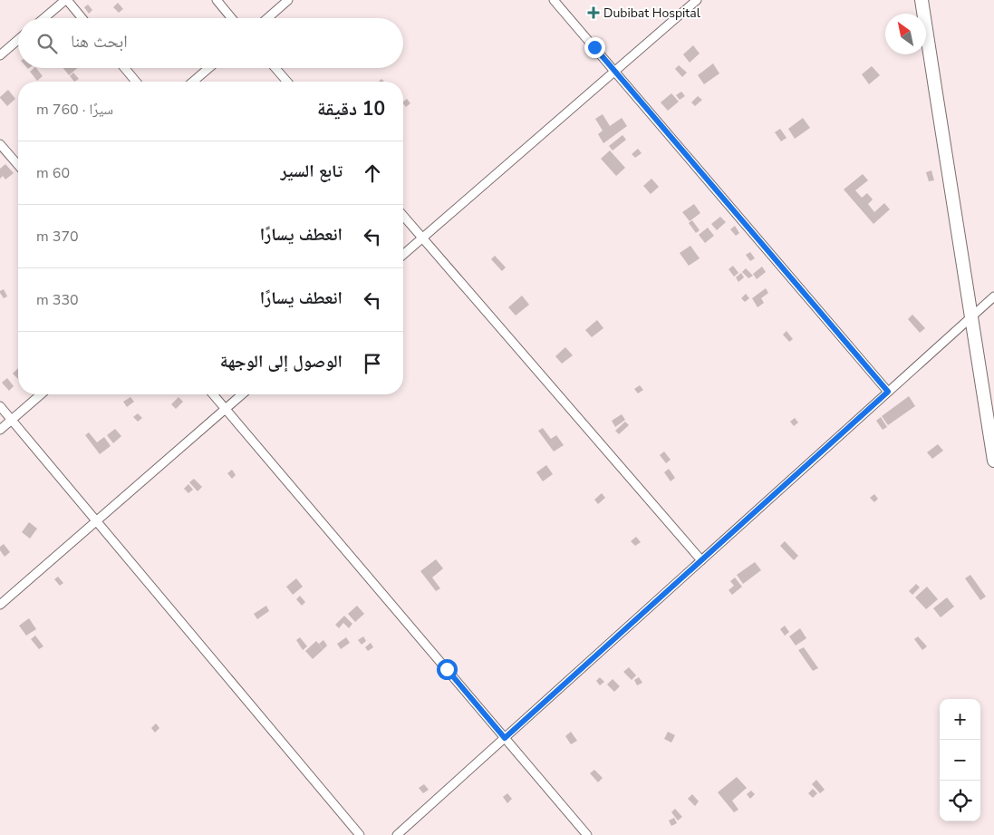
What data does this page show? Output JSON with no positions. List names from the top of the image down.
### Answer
{
  "places": {
    "health": ["Dubibat Hospital"]
  },
  "north": "top left",
  "page": {
    "search": "ابحث هنا",
    "heading": ["10 دقيقة", "سيرًا · 760 m"],
    "list": [
      ["تابع السير", "60 m"],
      ["انعطف يسارًا", "370 m"],
      ["انعطف يسارًا", "330 m"],
      "الوصول إلى الوجهة"
    ],
    "map_buttons": ["+", "−"]
  }
}
